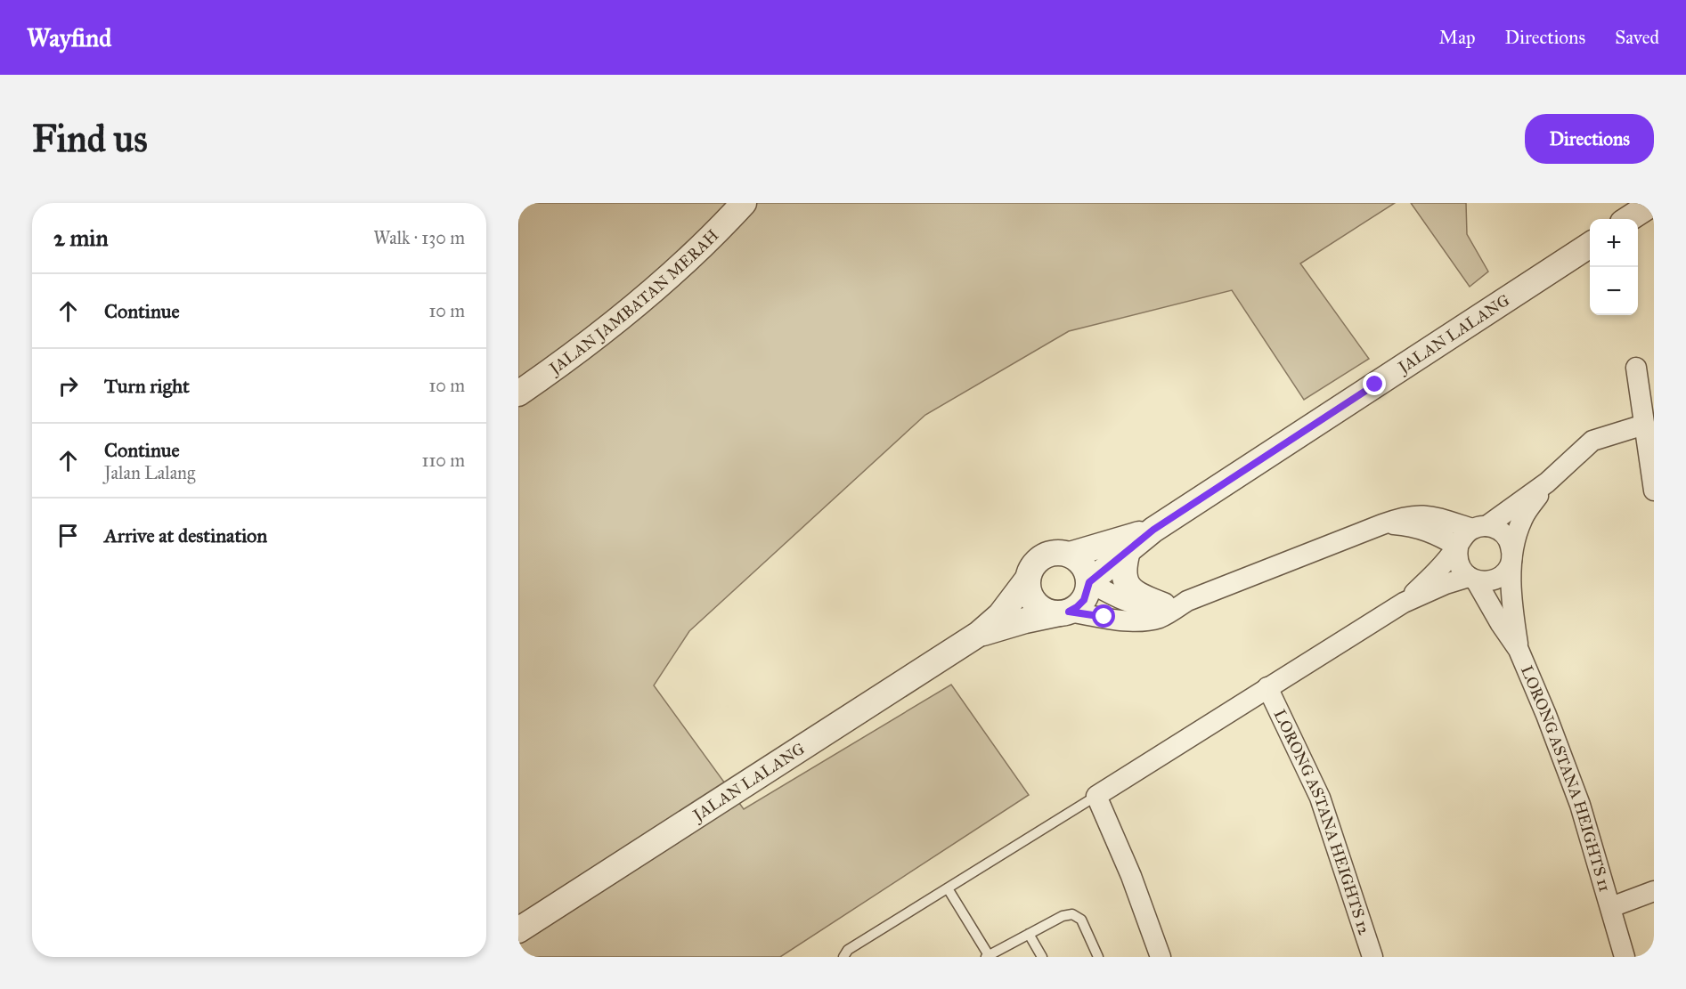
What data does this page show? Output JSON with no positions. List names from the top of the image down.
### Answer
{
  "streets": {
    "street": [
      "JALAN JAMBATAN MERAH",
      "JALAN LALANG",
      "LORONG ASTANA HEIGHTS 11",
      "LORONG ASTANA HEIGHTS 12"
    ]
  },
  "page": {
    "header": "Wayfind",
    "nav": ["Map", "Directions", "Saved"],
    "buttons": "Directions",
    "title": "Find us",
    "heading": ["2 min", "Walk · 130 m"],
    "map_buttons": ["+", "−"],
    "list": [
      ["Continue", "10 m"],
      ["Turn right", "10 m"],
      ["Continue", "Jalan Lalang", "110 m"],
      "Arrive at destination"
    ]
  }
}
